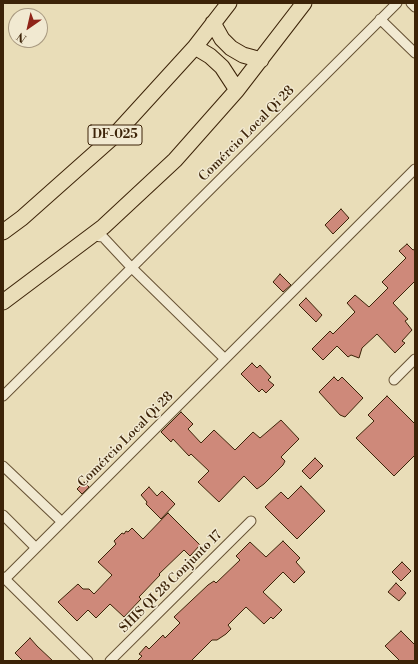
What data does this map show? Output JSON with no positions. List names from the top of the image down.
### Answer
{
  "streets": {
    "main road": ["DF-025"],
    "street": ["Comércio Local Qi 28", "SHIS QI 28 Conjunto 17"]
  },
  "north": "bottom left"
}
